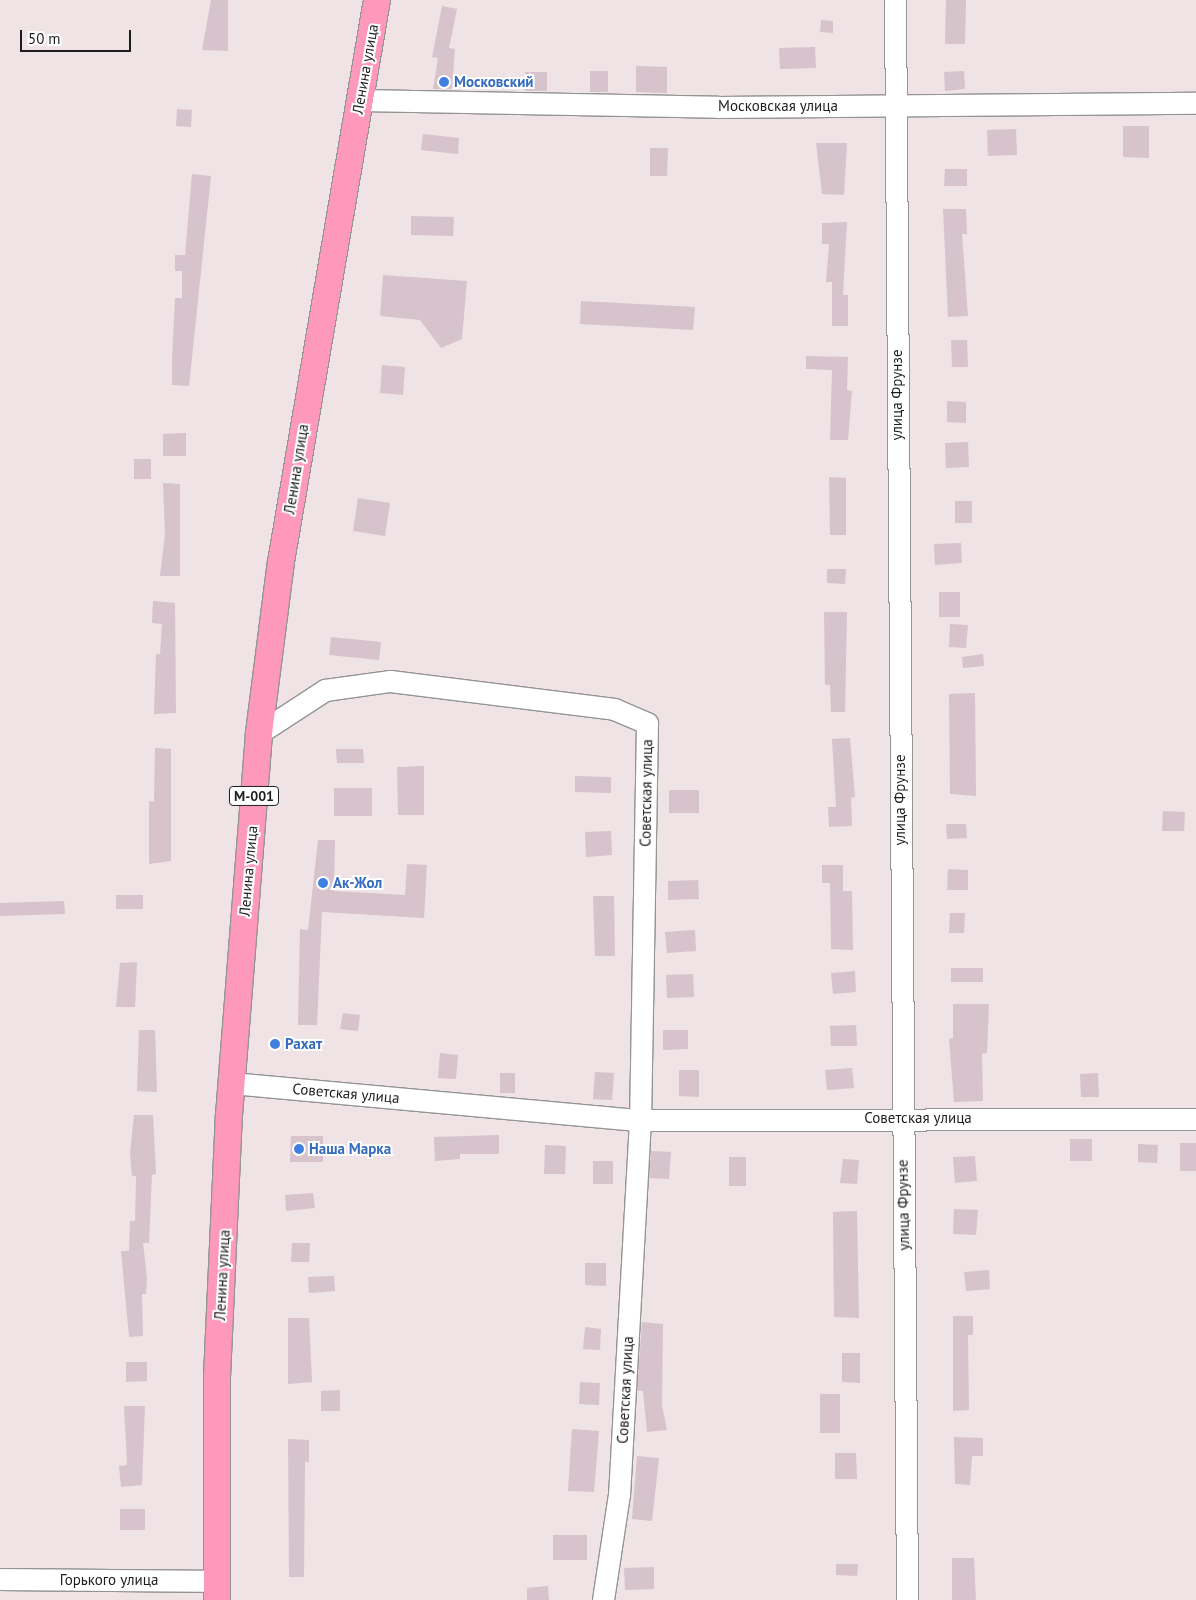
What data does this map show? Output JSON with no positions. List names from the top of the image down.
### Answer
{
  "streets": {
    "main road": ["Ленина улица", "М-001"],
    "street": [
      "Московская улица",
      "улица Фрунзе",
      "Советская улица",
      "Горького улица"
    ]
  },
  "crossings": [
    ["Ленина улица", "Московская улица"],
    ["Ленина улица", "Советская улица"],
    ["Ленина улица", "Горького улица"],
    ["Московская улица", "улица Фрунзе"],
    ["улица Фрунзе", "Советская улица"]
  ],
  "places": [
    "Московский",
    "Ак-Жол",
    "Рахат",
    "Наша Марка"
  ],
  "scale_bar": "50 m"
}
